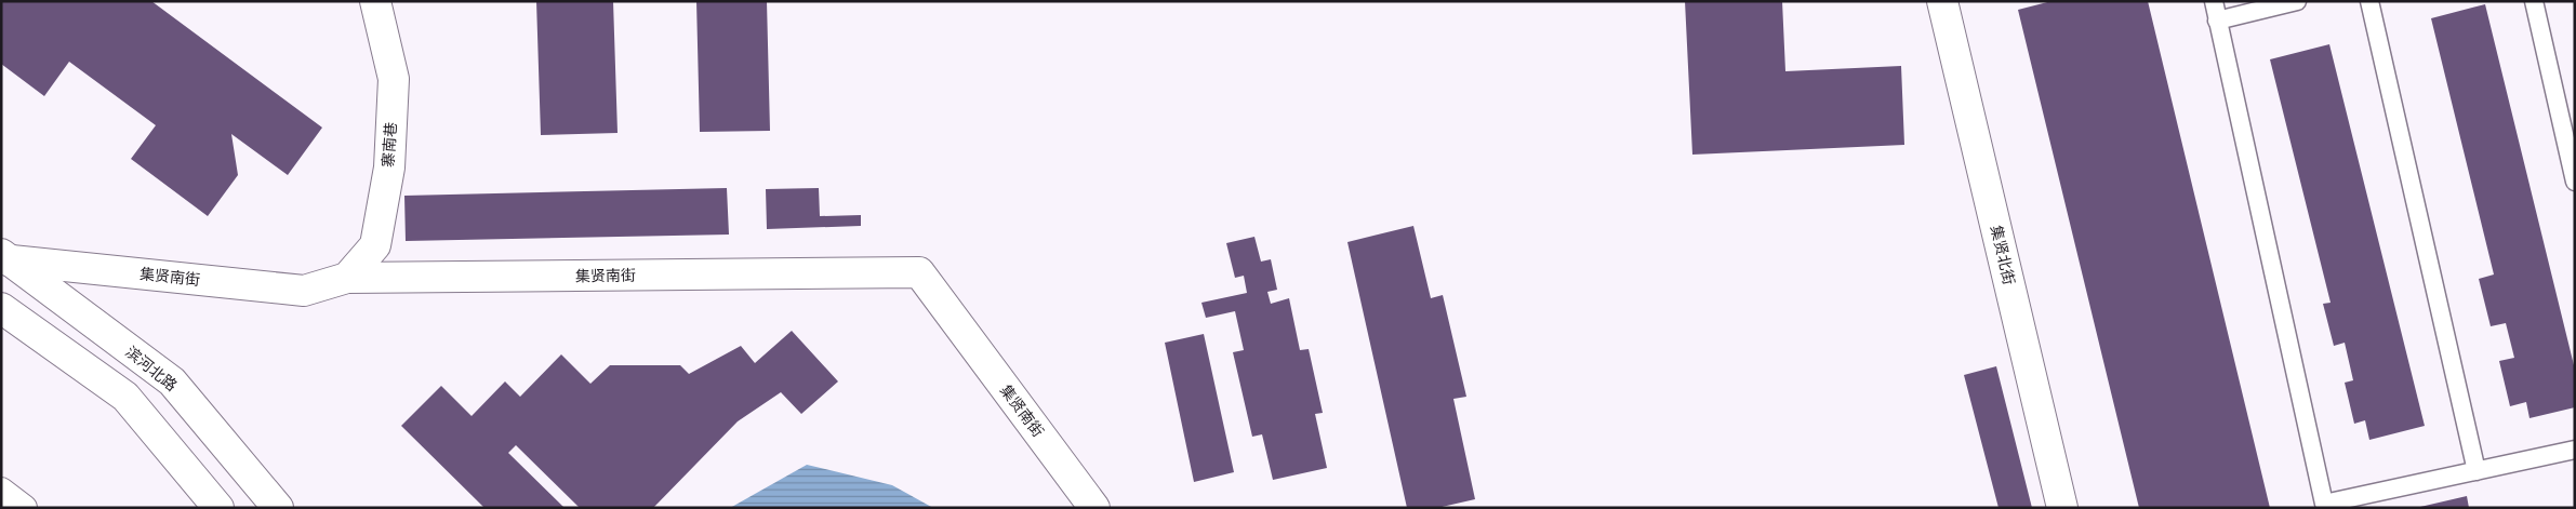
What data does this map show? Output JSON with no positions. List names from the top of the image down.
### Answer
{
  "streets": {
    "street": [
      "寨南巷",
      "集贤北街",
      "集贤南街",
      "滨河北路"
    ]
  },
  "crossings": [
    ["寨南巷", "集贤南街"],
    ["集贤南街", "滨河北路"]
  ]
}
